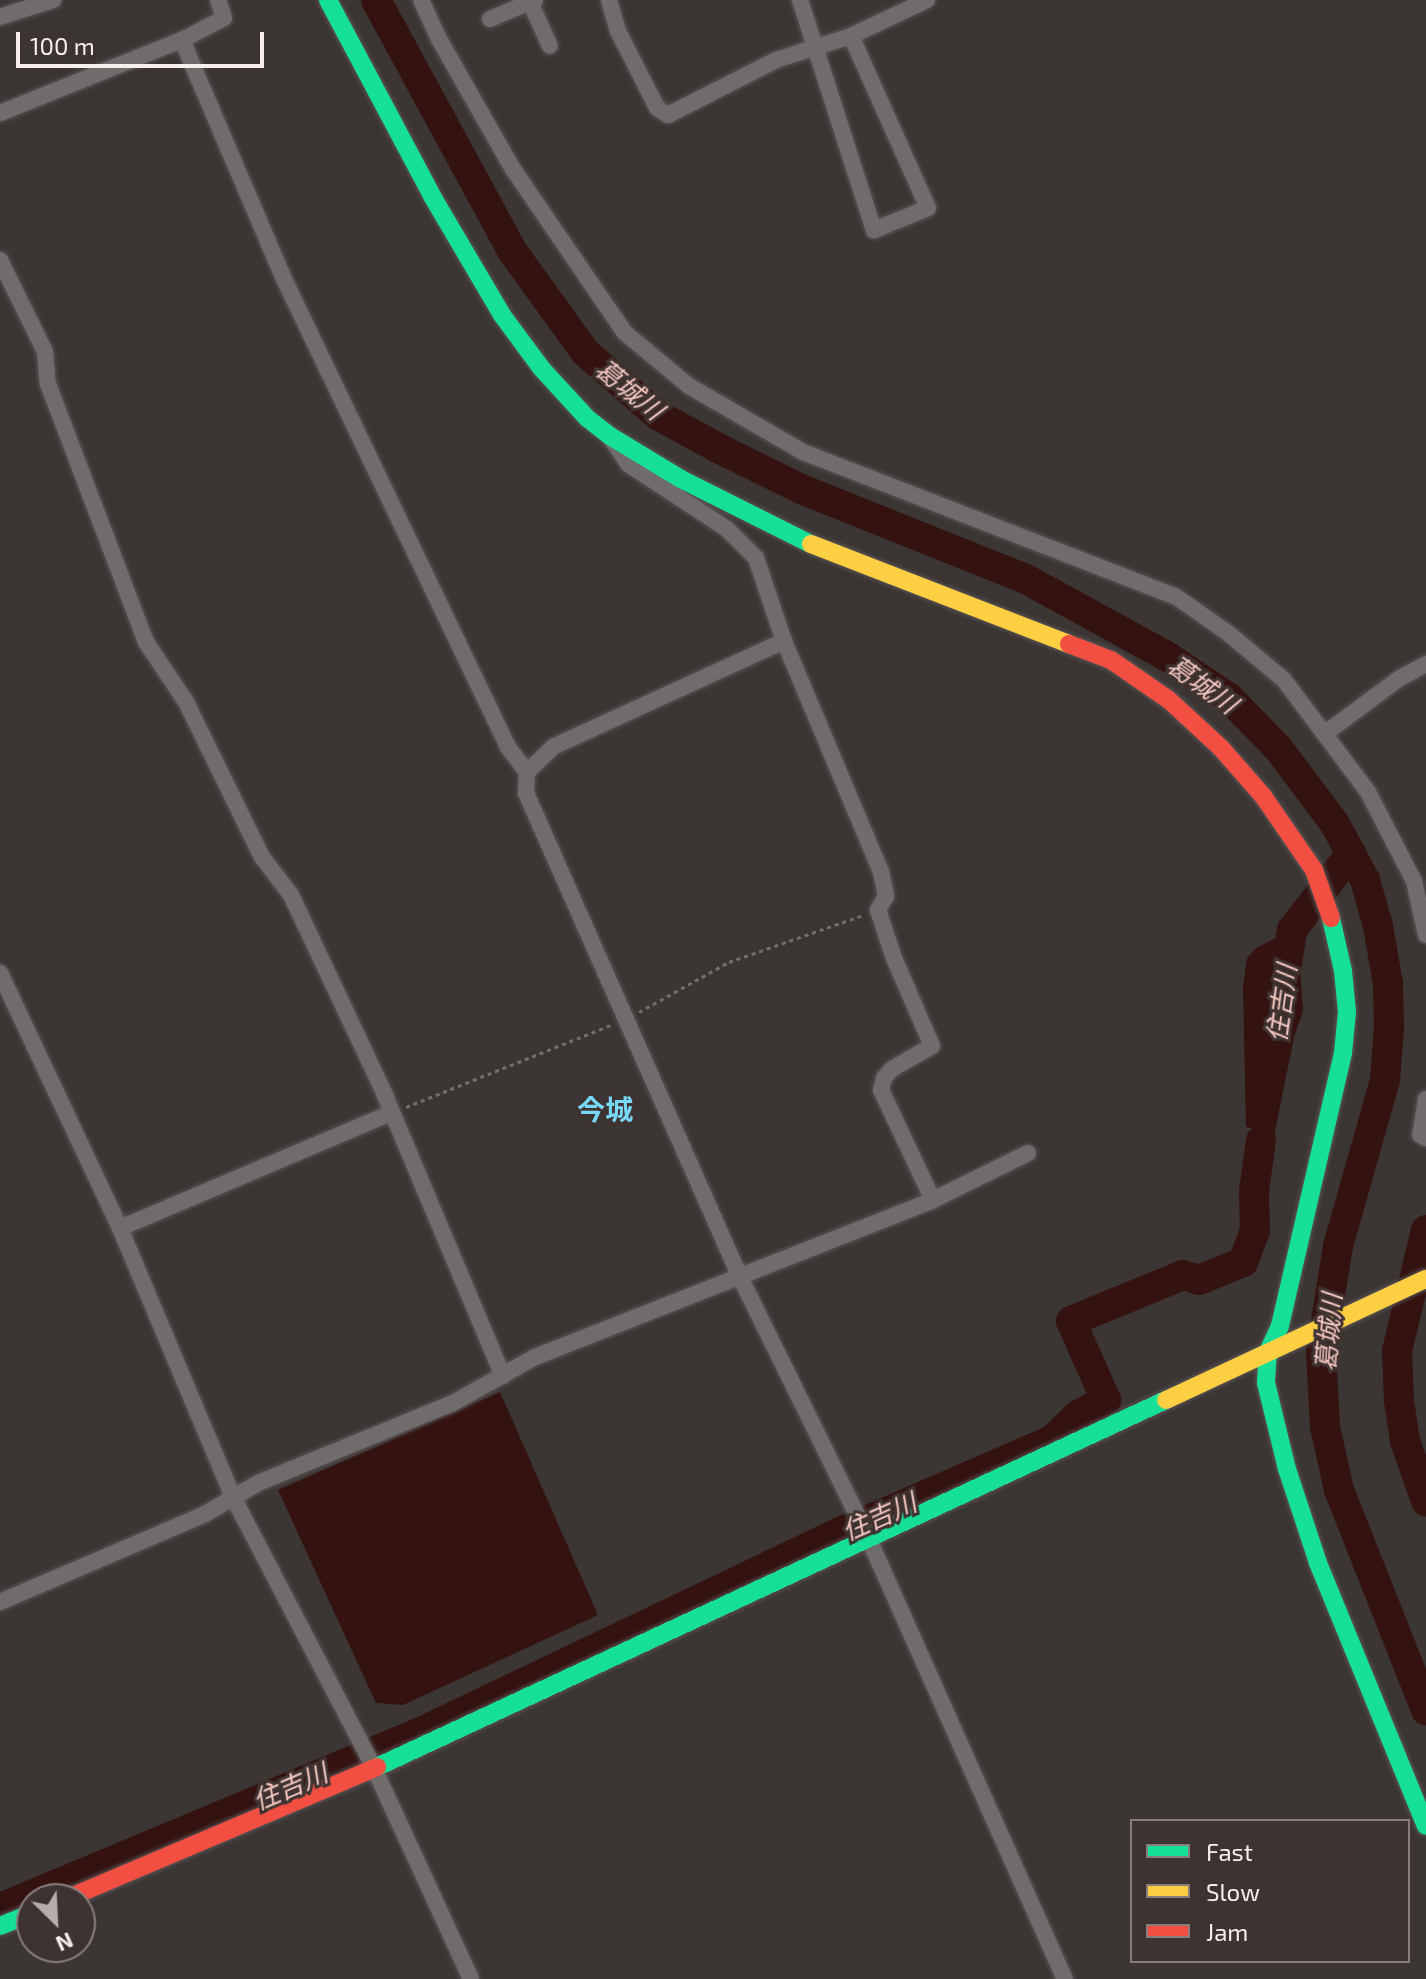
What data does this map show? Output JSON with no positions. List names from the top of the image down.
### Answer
{
  "districts": ["今城"],
  "water": ["葛城川", "住吉川"],
  "legend": ["Fast", "Slow", "Jam"],
  "scale_bar": "100 m",
  "north": "bottom right"
}
